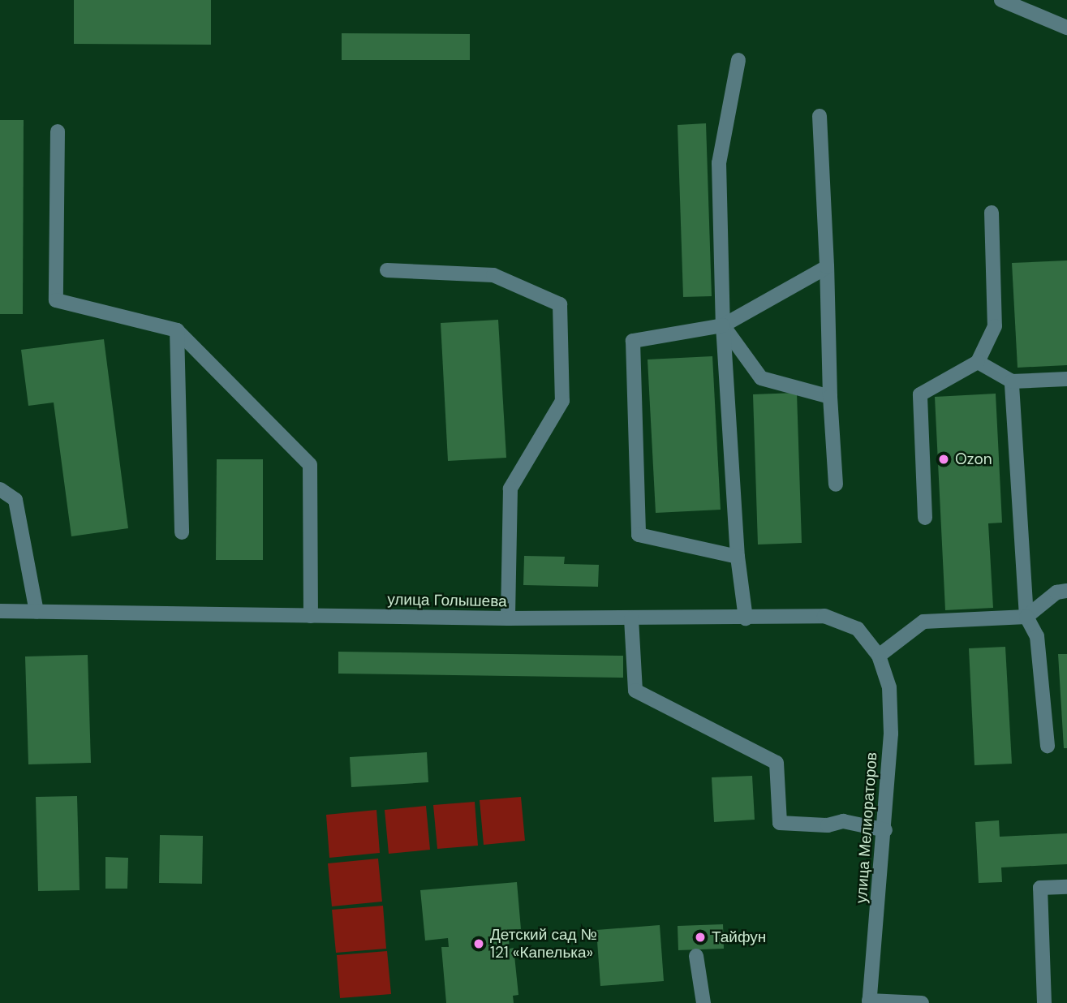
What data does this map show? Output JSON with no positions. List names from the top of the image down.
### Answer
{
  "streets": {
    "street": ["улица Голышева", "улица Мелиораторов"]
  },
  "crossings": [
    ["улица Голышева", "улица Мелиораторов"]
  ],
  "places": ["Ozon", "Тайфун", "Детский сад № 121 «Капелька»"]
}
